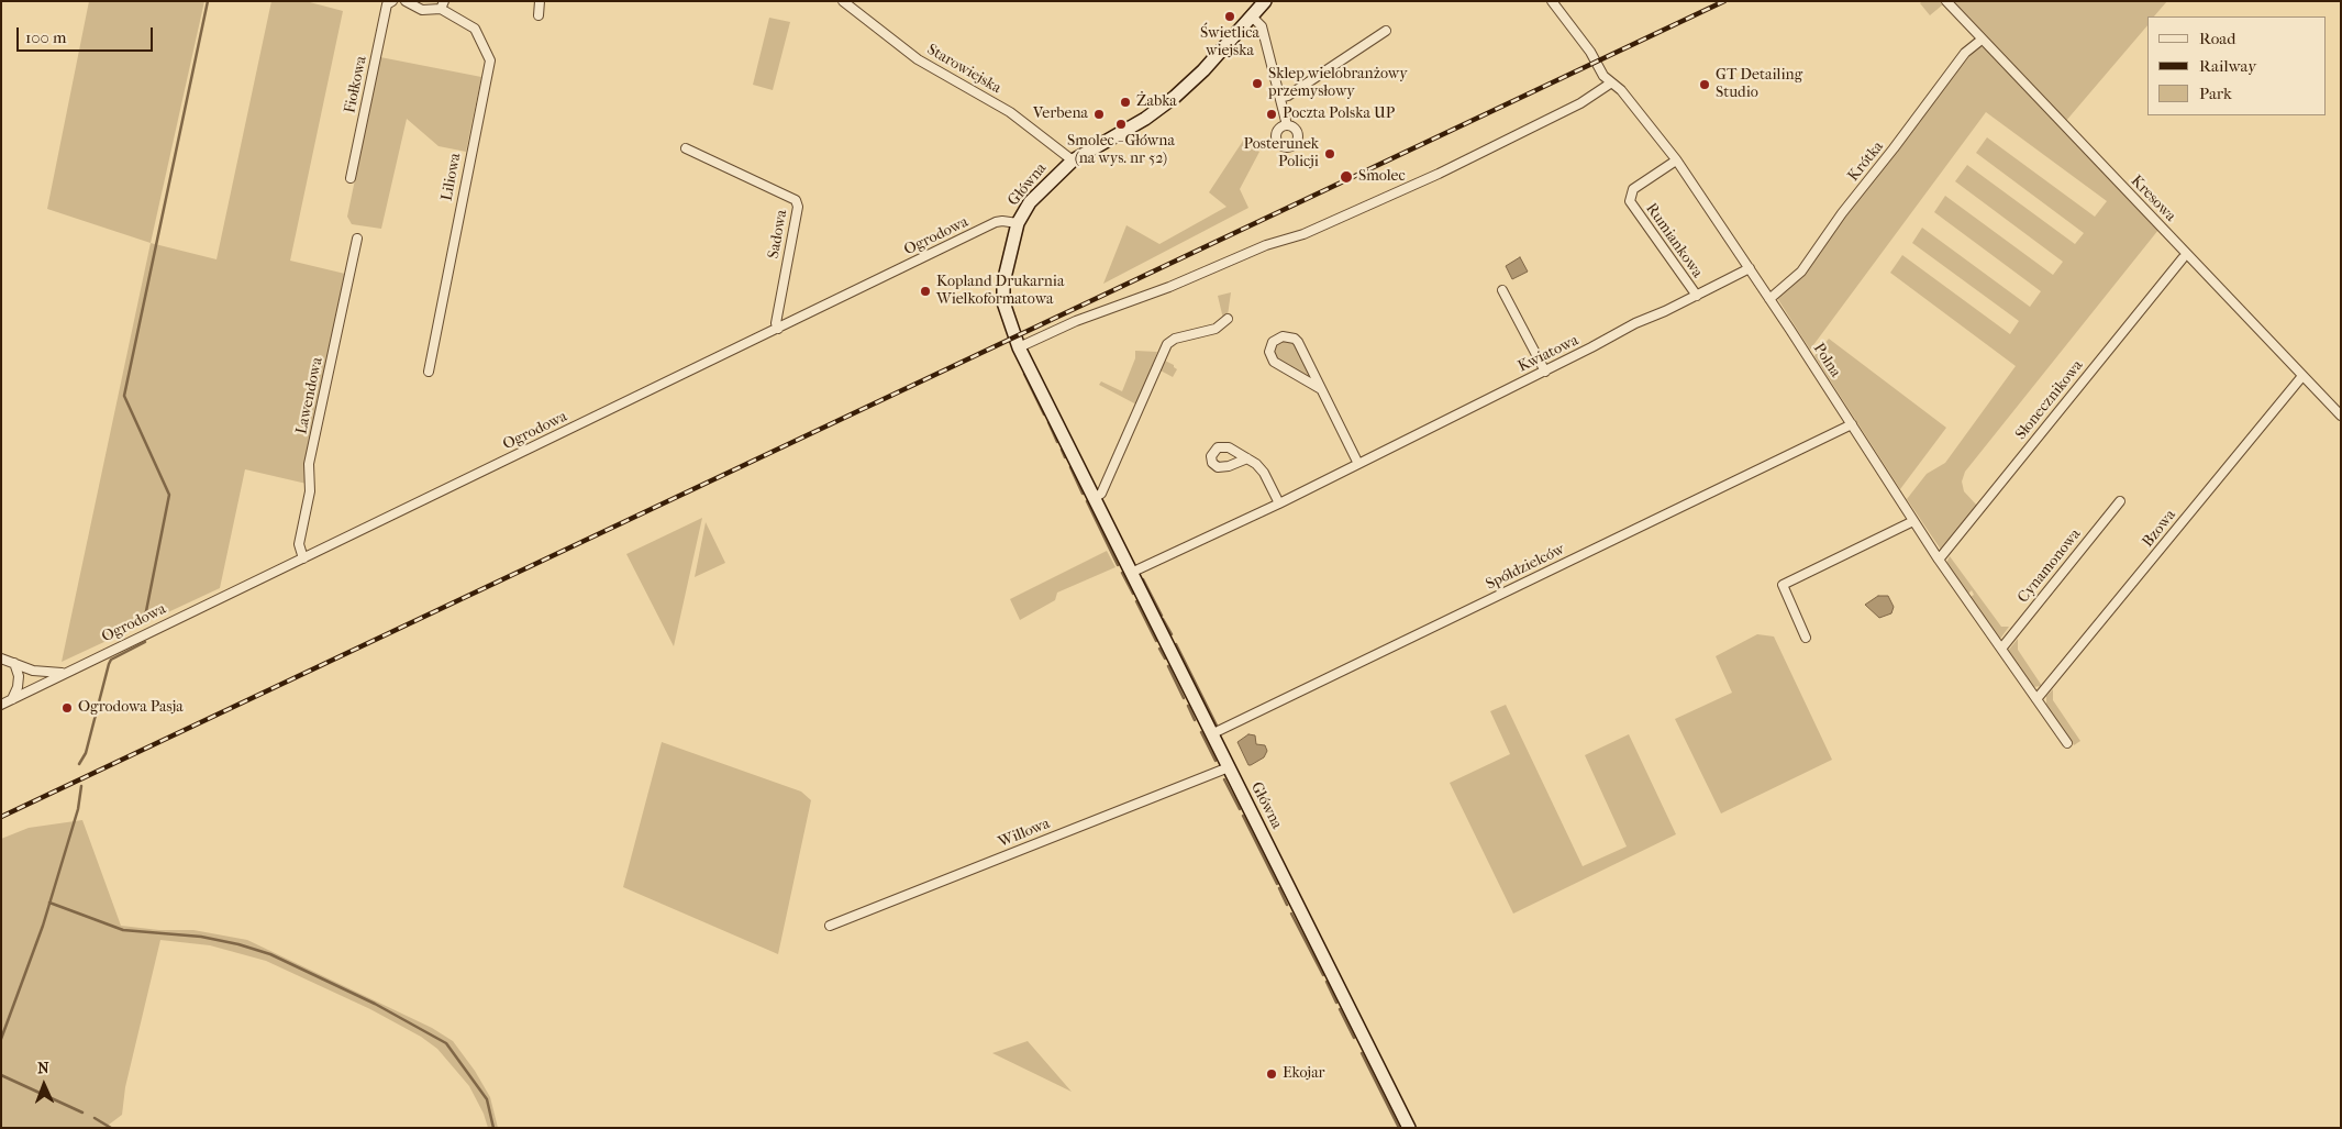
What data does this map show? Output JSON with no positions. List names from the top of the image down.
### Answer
{
  "streets": {
    "street": [
      "Starowiejska",
      "Fiołkowa",
      "Krótka",
      "Liliowa",
      "Główna",
      "Kresowa",
      "Sadowa",
      "Ogrodowa",
      "Rumiankowa",
      "Kwiatowa",
      "Polna",
      "Lawendowa",
      "Słonecznikowa",
      "Bzowa",
      "Cynamonowa",
      "Spółdzielców",
      "Willowa"
    ]
  },
  "crossings": [
    ["Starowiejska", "Główna"],
    ["Krótka", "Kresowa"],
    ["Krótka", "Polna"],
    ["Główna", "Ogrodowa"],
    ["Główna", "Kwiatowa"],
    ["Główna", "Spółdzielców"],
    ["Główna", "Willowa"],
    ["Kresowa", "Bzowa"],
    ["Sadowa", "Ogrodowa"],
    ["Ogrodowa", "Lawendowa"],
    ["Rumiankowa", "Kwiatowa"],
    ["Rumiankowa", "Polna"],
    ["Kwiatowa", "Polna"],
    ["Polna", "Słonecznikowa"],
    ["Polna", "Bzowa"],
    ["Polna", "Cynamonowa"],
    ["Polna", "Spółdzielców"]
  ],
  "places": [
    "Świetlica wiejska",
    "Sklep wielobranżowy przemysłowy",
    "GT Detailing Studio",
    "Żabka",
    "Verbena",
    "Poczta Polska UP",
    "Smolec - Główna (na wys. nr 52)",
    "Posterunek Policji",
    "Smolec",
    "Kopland Drukarnia Wielkoformatowa",
    "Ogrodowa Pasja",
    "Ekojar"
  ],
  "legend": ["Road", "Railway", "Park"],
  "scale_bar": "100 m",
  "north": "top"
}
